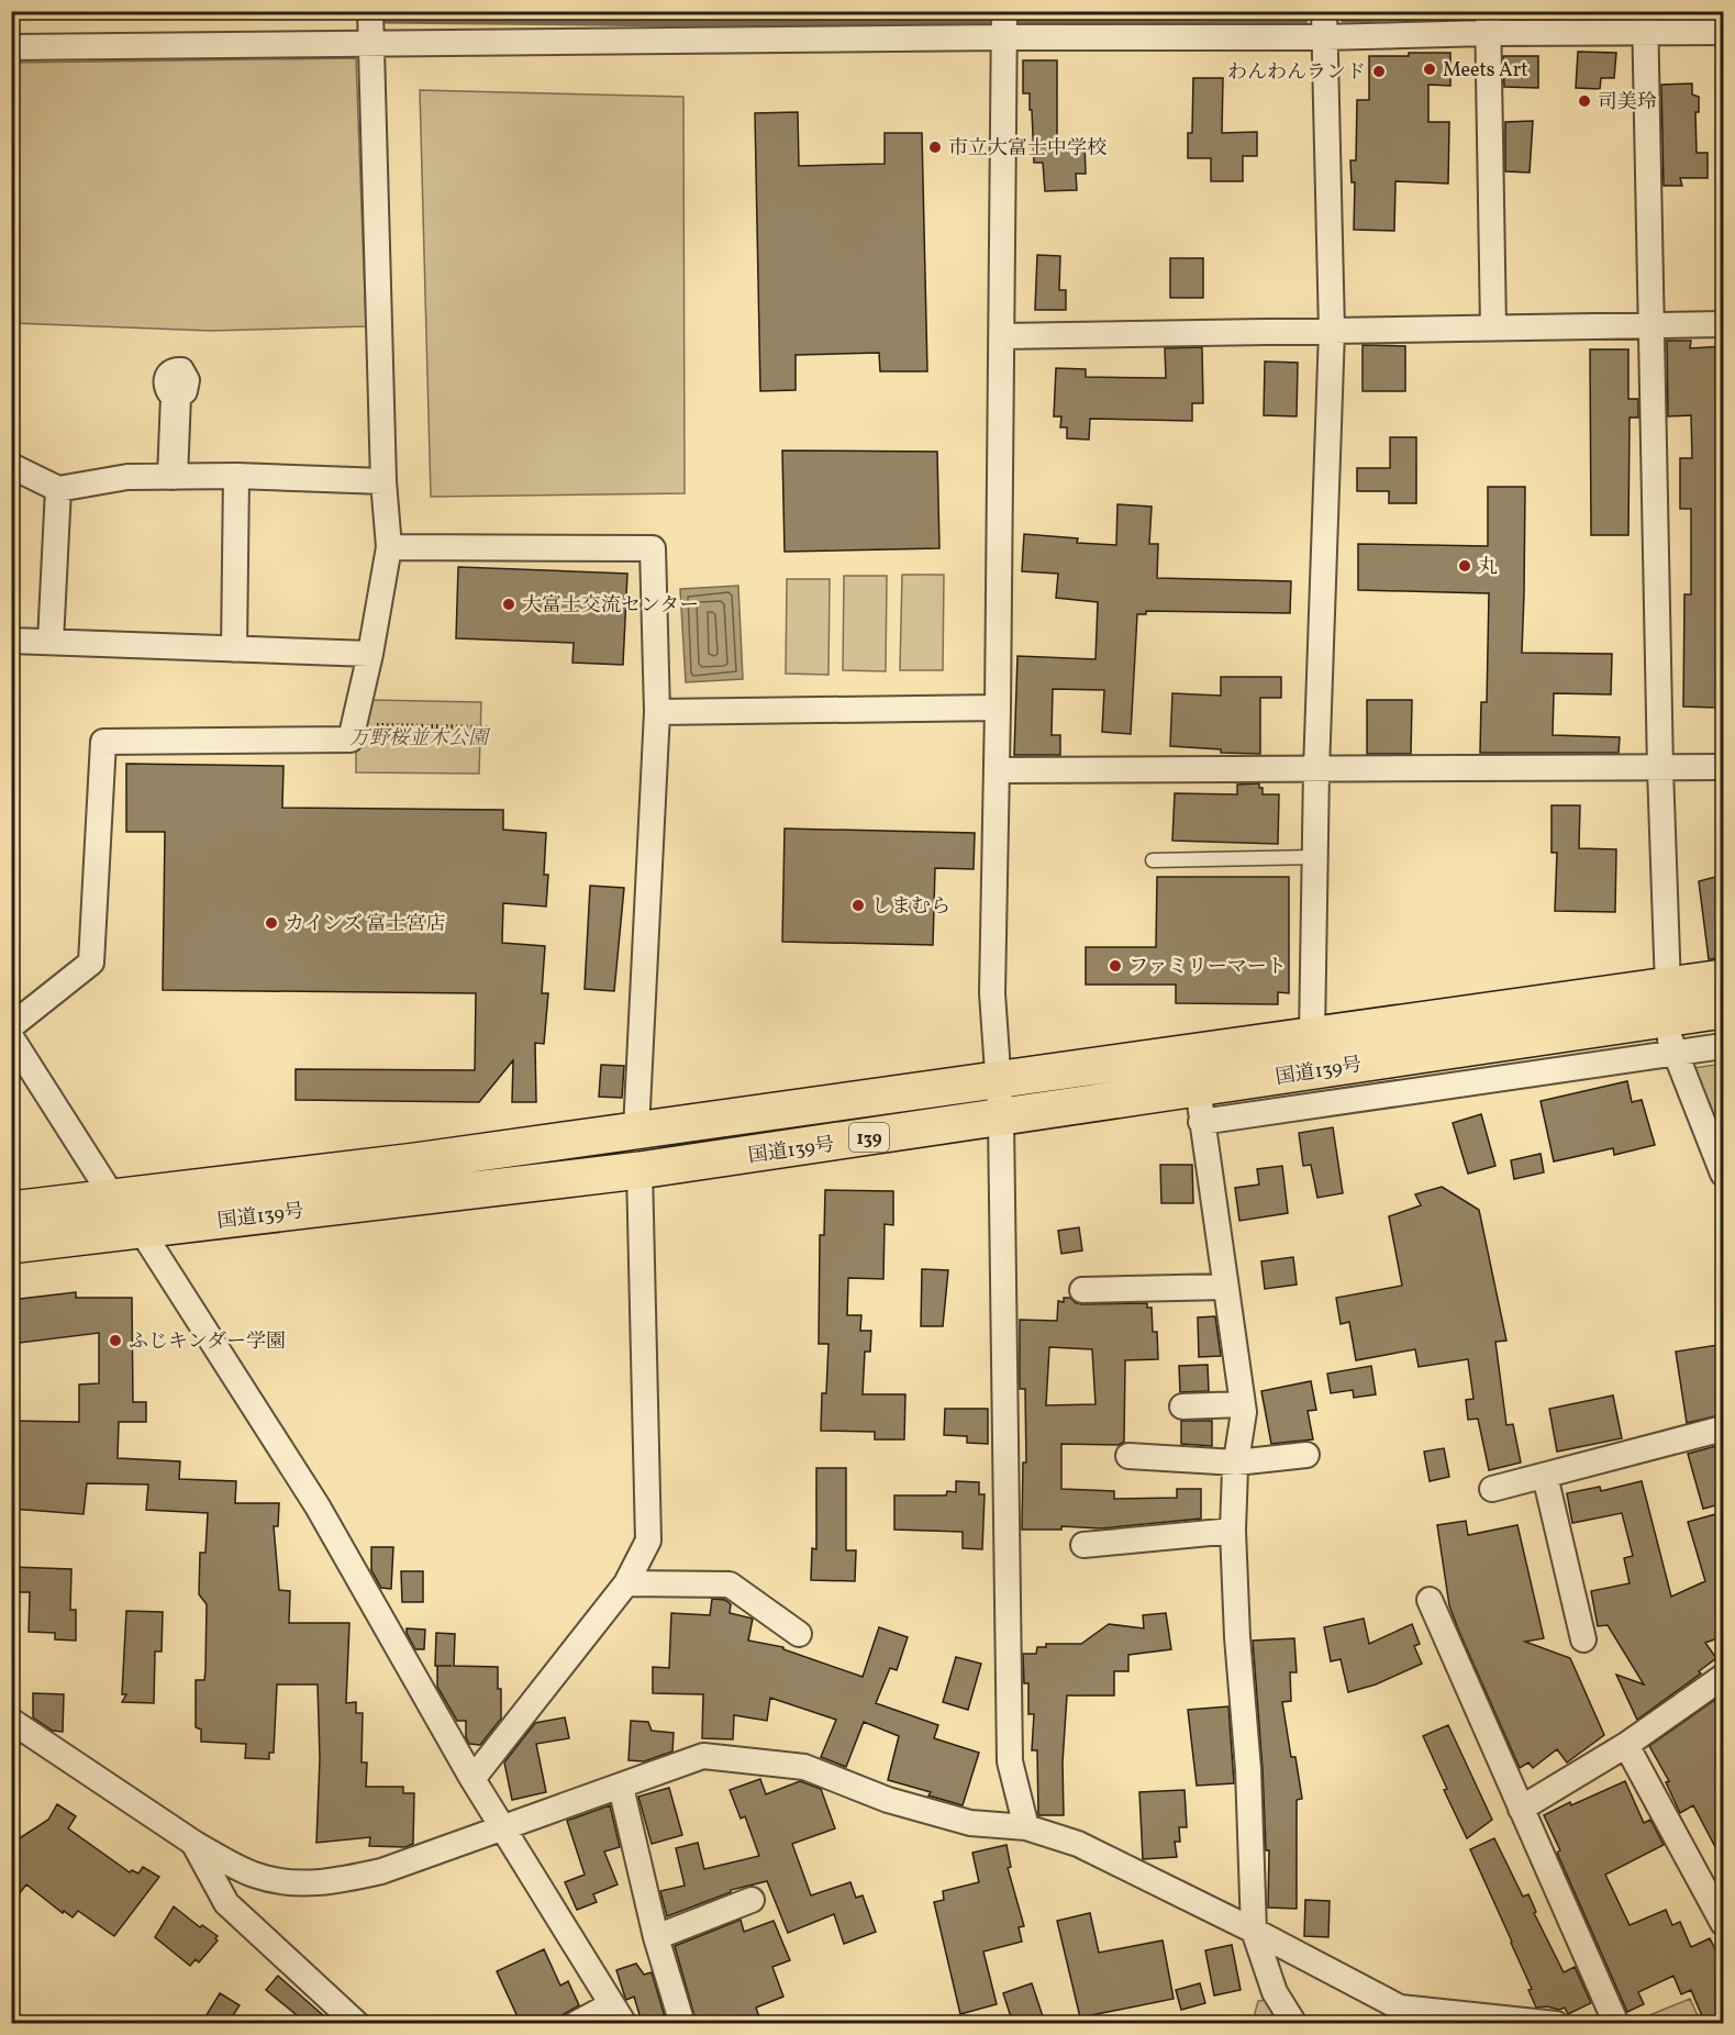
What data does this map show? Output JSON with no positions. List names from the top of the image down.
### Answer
{
  "streets": {
    "highway": ["国道139号", "139"]
  },
  "parks": ["万野桜並木公園"],
  "places": [
    "Meets Art",
    "わんわんランド",
    "司美玲",
    "市立大富士中学校",
    "丸",
    "大富士交流センター",
    "しまむら",
    "カインズ 富士宮店",
    "ファミリーマート",
    "ふじキンダー学園"
  ]
}
